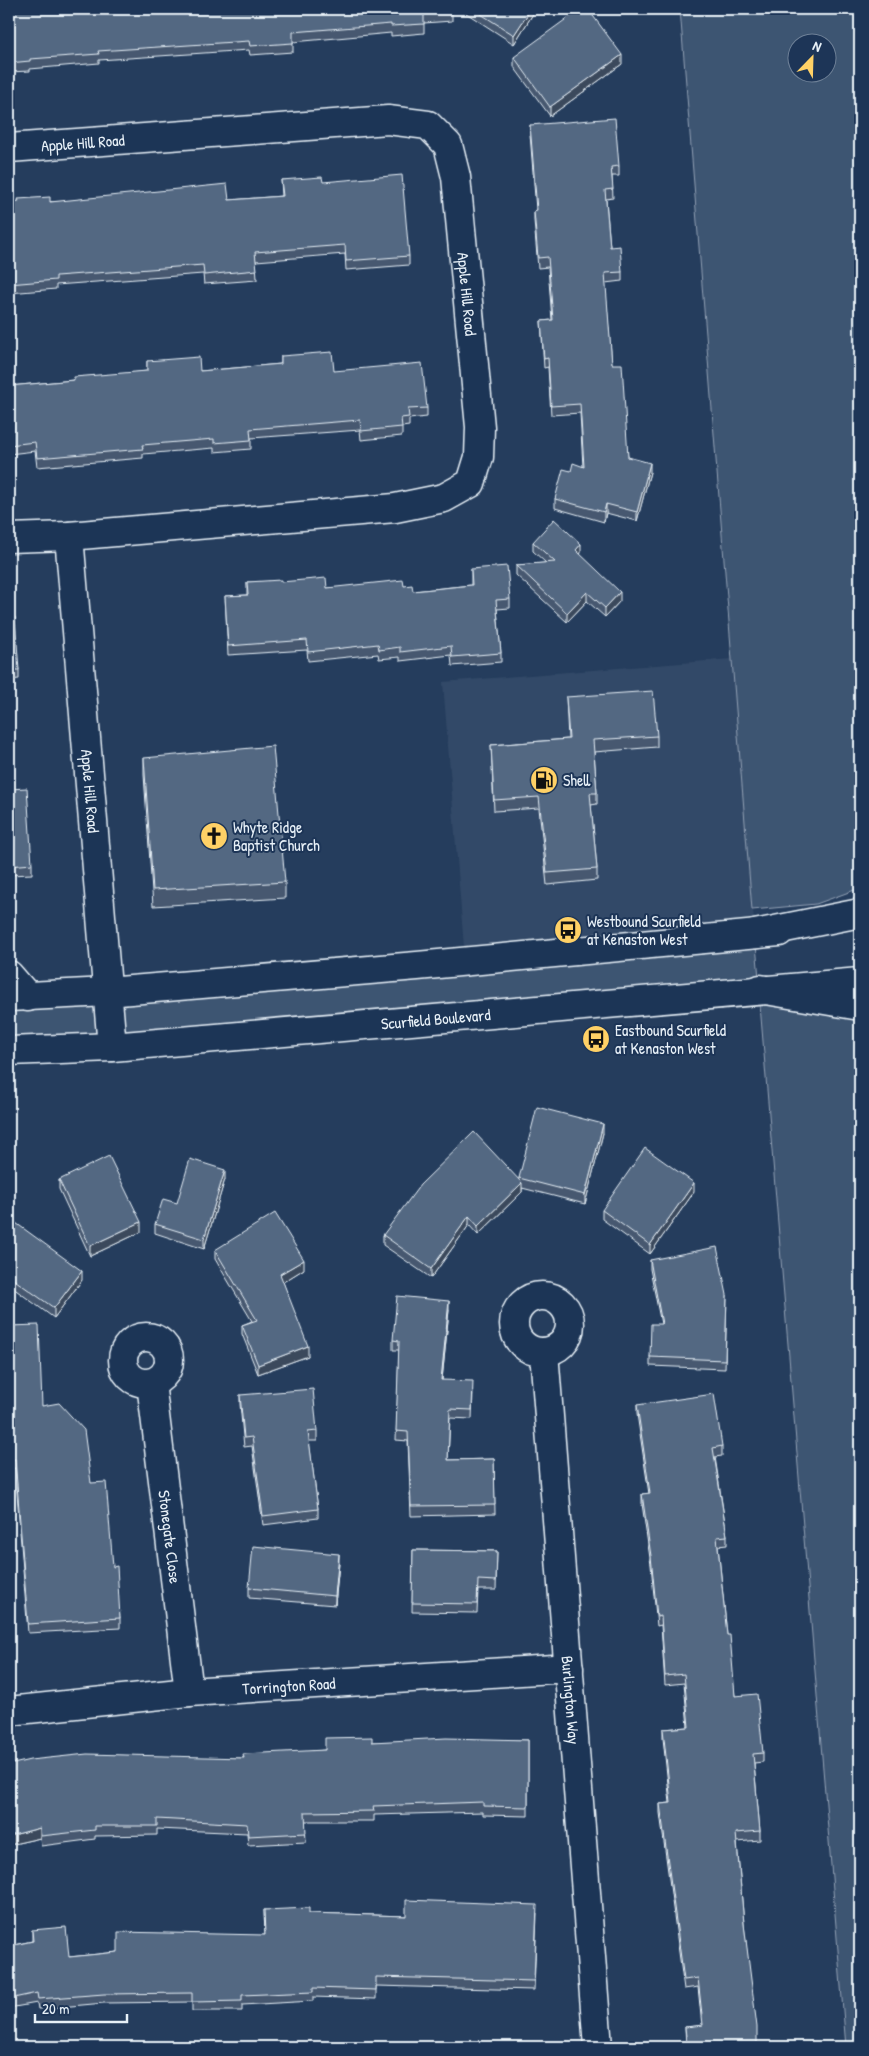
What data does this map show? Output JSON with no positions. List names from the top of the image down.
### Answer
{
  "streets": {
    "street": [
      "Apple Hill Road",
      "Scurfield Boulevard",
      "Stonegate Close",
      "Torrington Road",
      "Burlington Way"
    ]
  },
  "crossings": [
    ["Apple Hill Road", "Scurfield Boulevard"],
    ["Stonegate Close", "Torrington Road"],
    ["Torrington Road", "Burlington Way"]
  ],
  "places": {
    "fuel station": ["Shell"],
    "church": ["Whyte Ridge Baptist Church"],
    "bus stop": ["Westbound Scurfield at Kenaston West", "Eastbound Scurfield at Kenaston West"]
  },
  "scale_bar": "20 m",
  "north": "top right"
}
